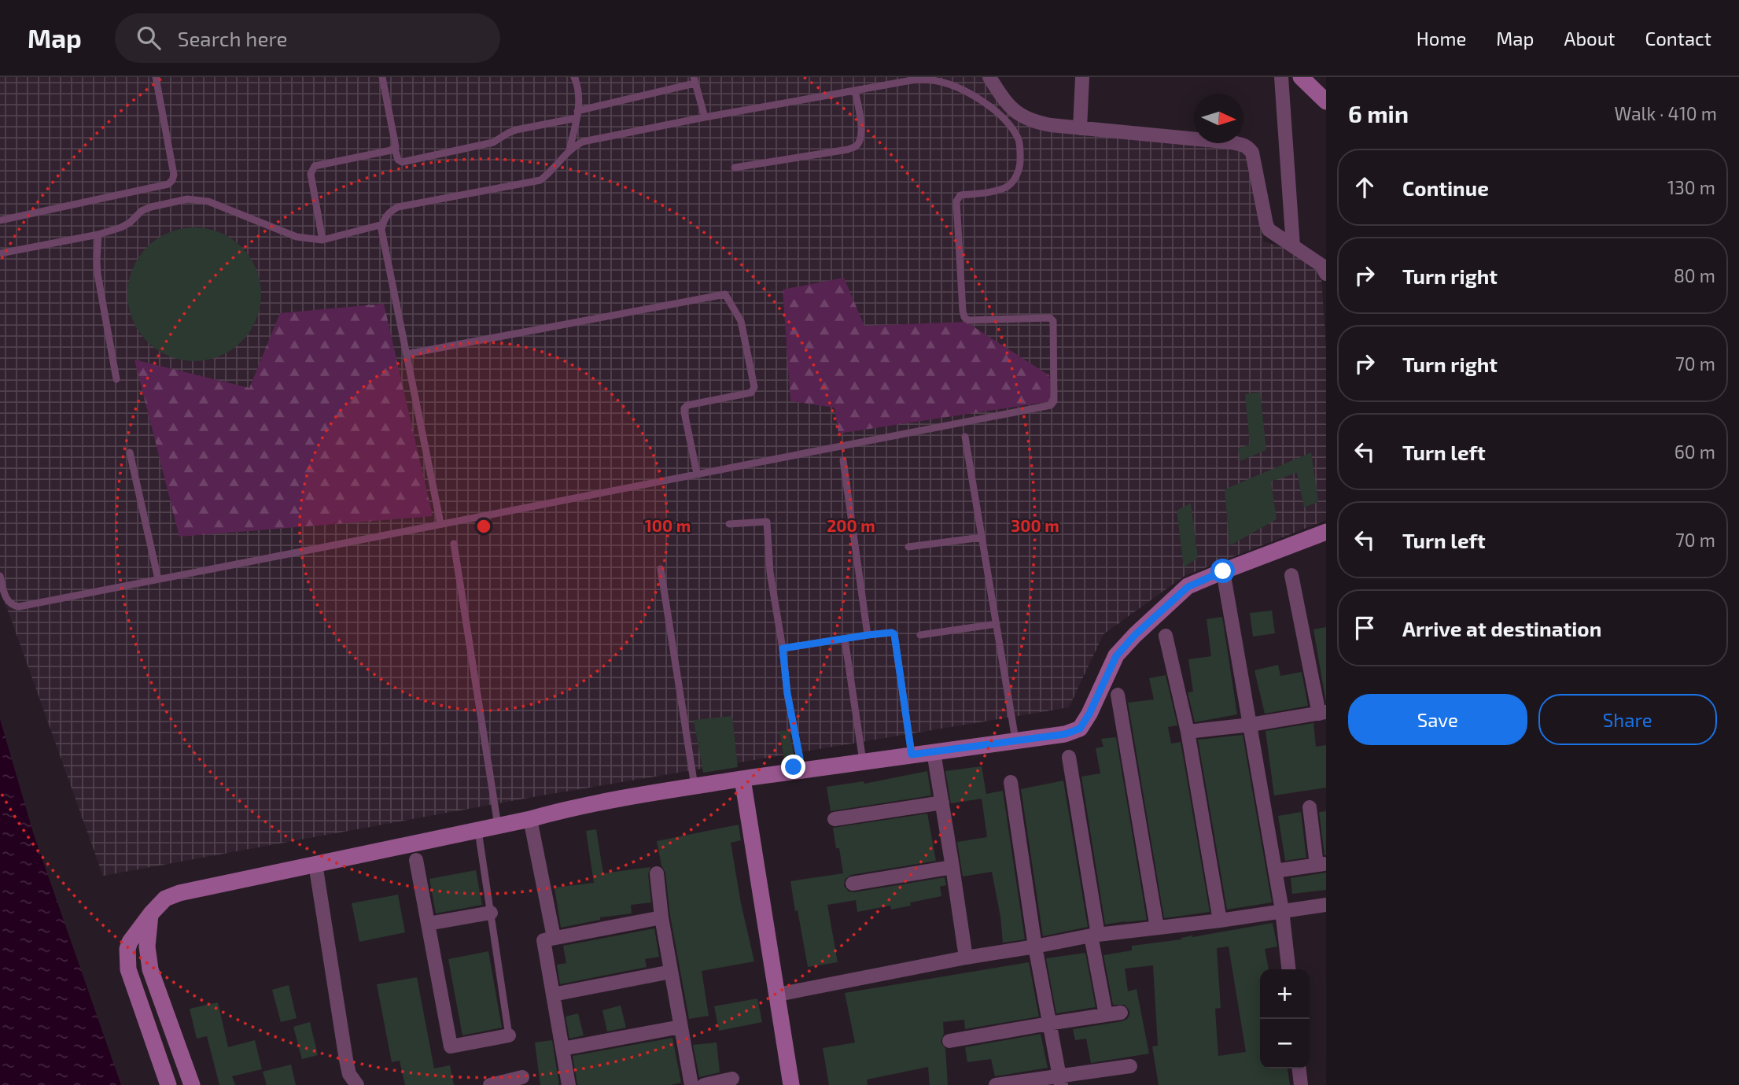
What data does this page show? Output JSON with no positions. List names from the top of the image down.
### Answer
{
  "north": "right",
  "page": {
    "header": "Map",
    "search": "Search here",
    "nav": [
      "Home",
      "Map",
      "About",
      "Contact"
    ],
    "heading": ["6 min", "Walk · 410 m"],
    "list": [
      ["Continue", "130 m"],
      ["Turn right", "80 m"],
      ["Turn right", "70 m"],
      ["Turn left", "60 m"],
      ["Turn left", "70 m"],
      "Arrive at destination"
    ],
    "buttons": ["Save", "Share"],
    "map_buttons": ["+", "−"]
  },
  "rings": ["100 m", "200 m", "300 m"]
}
